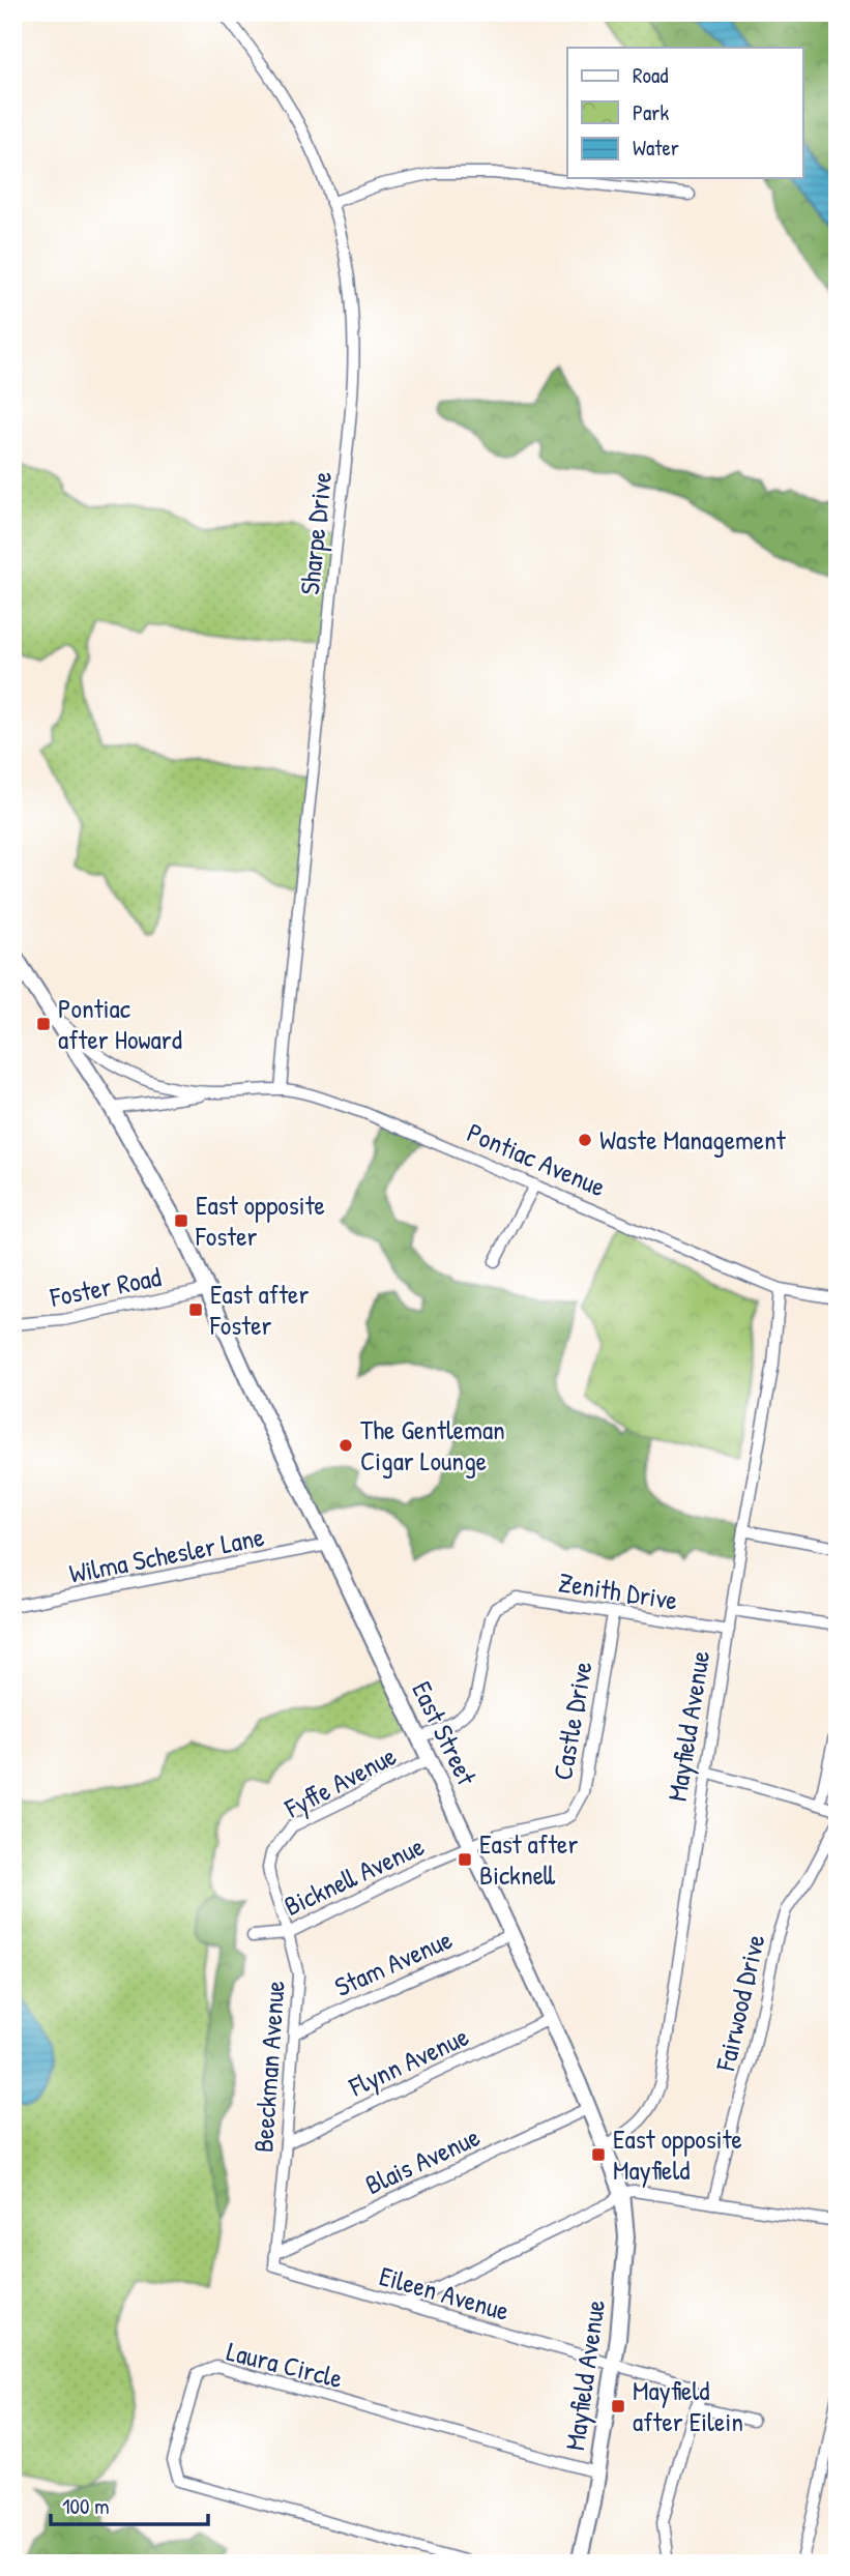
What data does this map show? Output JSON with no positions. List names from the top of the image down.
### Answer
{
  "streets": {
    "main road": ["Pontiac Avenue", "Mayfield Avenue", "East Street"],
    "street": [
      "Sharpe Drive",
      "Foster Road",
      "Wilma Schesler Lane",
      "Zenith Drive",
      "Castle Drive",
      "Fyffe Avenue",
      "Bicknell Avenue",
      "Stam Avenue",
      "Fairwood Drive",
      "Flynn Avenue",
      "Beeckman Avenue",
      "Blais Avenue",
      "Eileen Avenue",
      "Laura Circle"
    ]
  },
  "crossings": [
    ["Sharpe Drive", "Pontiac Avenue"],
    ["Pontiac Avenue", "Mayfield Avenue"],
    ["Pontiac Avenue", "East Street"],
    ["Foster Road", "East Street"],
    ["Wilma Schesler Lane", "East Street"],
    ["Zenith Drive", "Castle Drive"],
    ["Zenith Drive", "Mayfield Avenue"],
    ["Zenith Drive", "Fyffe Avenue"],
    ["Castle Drive", "East Street"],
    ["Castle Drive", "Bicknell Avenue"],
    ["Mayfield Avenue", "East Street"],
    ["Mayfield Avenue", "Eileen Avenue"],
    ["Mayfield Avenue", "Laura Circle"],
    ["East Street", "Fyffe Avenue"],
    ["East Street", "Bicknell Avenue"],
    ["East Street", "Stam Avenue"],
    ["East Street", "Flynn Avenue"],
    ["East Street", "Blais Avenue"],
    ["Fyffe Avenue", "Beeckman Avenue"],
    ["Bicknell Avenue", "Beeckman Avenue"],
    ["Stam Avenue", "Beeckman Avenue"],
    ["Flynn Avenue", "Beeckman Avenue"],
    ["Beeckman Avenue", "Blais Avenue"],
    ["Beeckman Avenue", "Eileen Avenue"],
    ["Blais Avenue", "Eileen Avenue"]
  ],
  "places": {
    "transit": [
      "Pontiac after Howard",
      "East opposite Foster",
      "East after Foster",
      "East after Bicknell",
      "East opposite Mayfield",
      "Mayfield after Eilein"
    ],
    "other": ["Waste Management", "The Gentleman Cigar Lounge"]
  },
  "legend": ["Road", "Park", "Water"],
  "scale_bar": "100 m"
}
